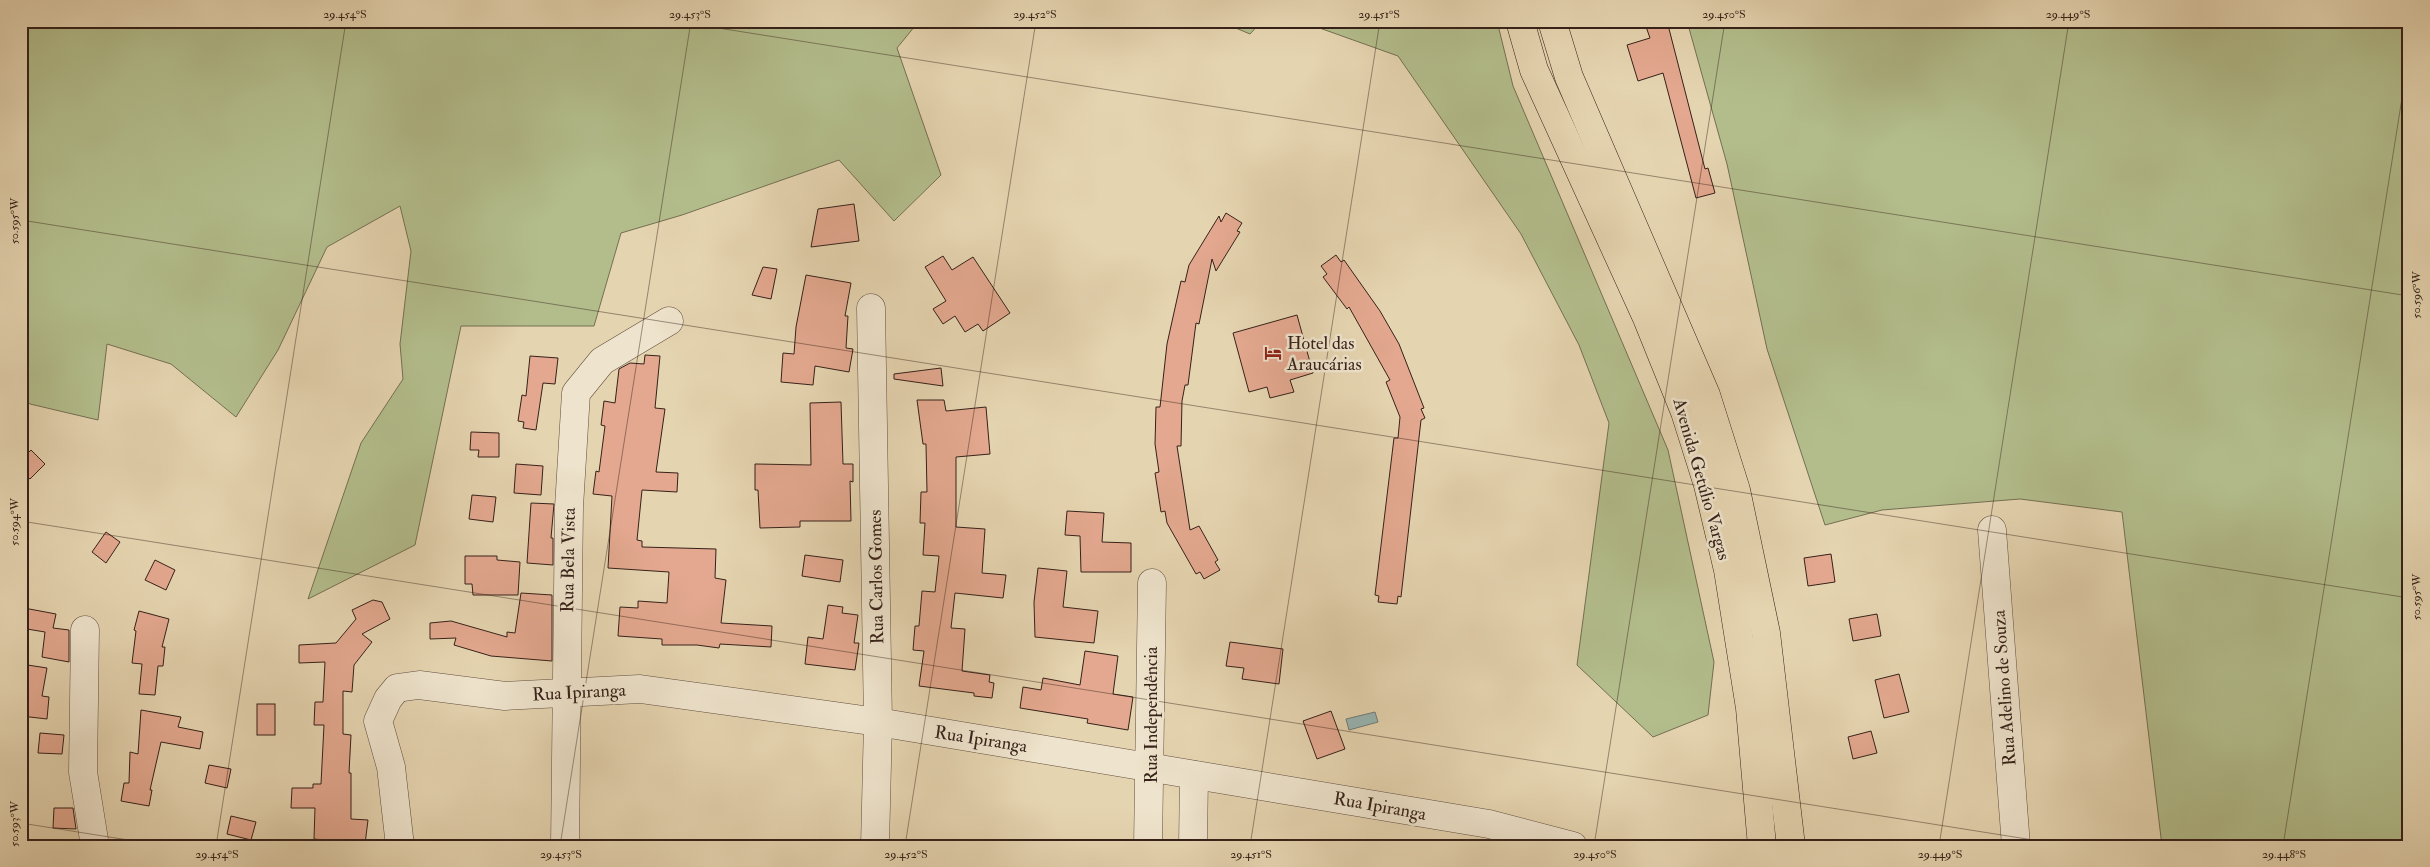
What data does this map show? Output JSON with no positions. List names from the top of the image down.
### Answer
{
  "streets": {
    "main road": ["Avenida Getúlio Vargas"],
    "street": [
      "Rua Bela Vista",
      "Rua Carlos Gomes",
      "Rua Adelino de Souza",
      "Rua Ipiranga",
      "Rua Independência"
    ]
  },
  "crossings": [
    ["Rua Bela Vista", "Rua Ipiranga"],
    ["Rua Carlos Gomes", "Rua Ipiranga"],
    ["Rua Ipiranga", "Rua Independência"]
  ],
  "places": {
    "hotel": ["Hotel das Araucárias"]
  },
  "coordinates": [
    "29.454°S",
    "29.453°S",
    "29.452°S",
    "29.451°S",
    "29.450°S",
    "29.449°S",
    "50.595°W",
    "50.596°W",
    "50.594°W",
    "50.593°W",
    "29.448°S"
  ]
}
